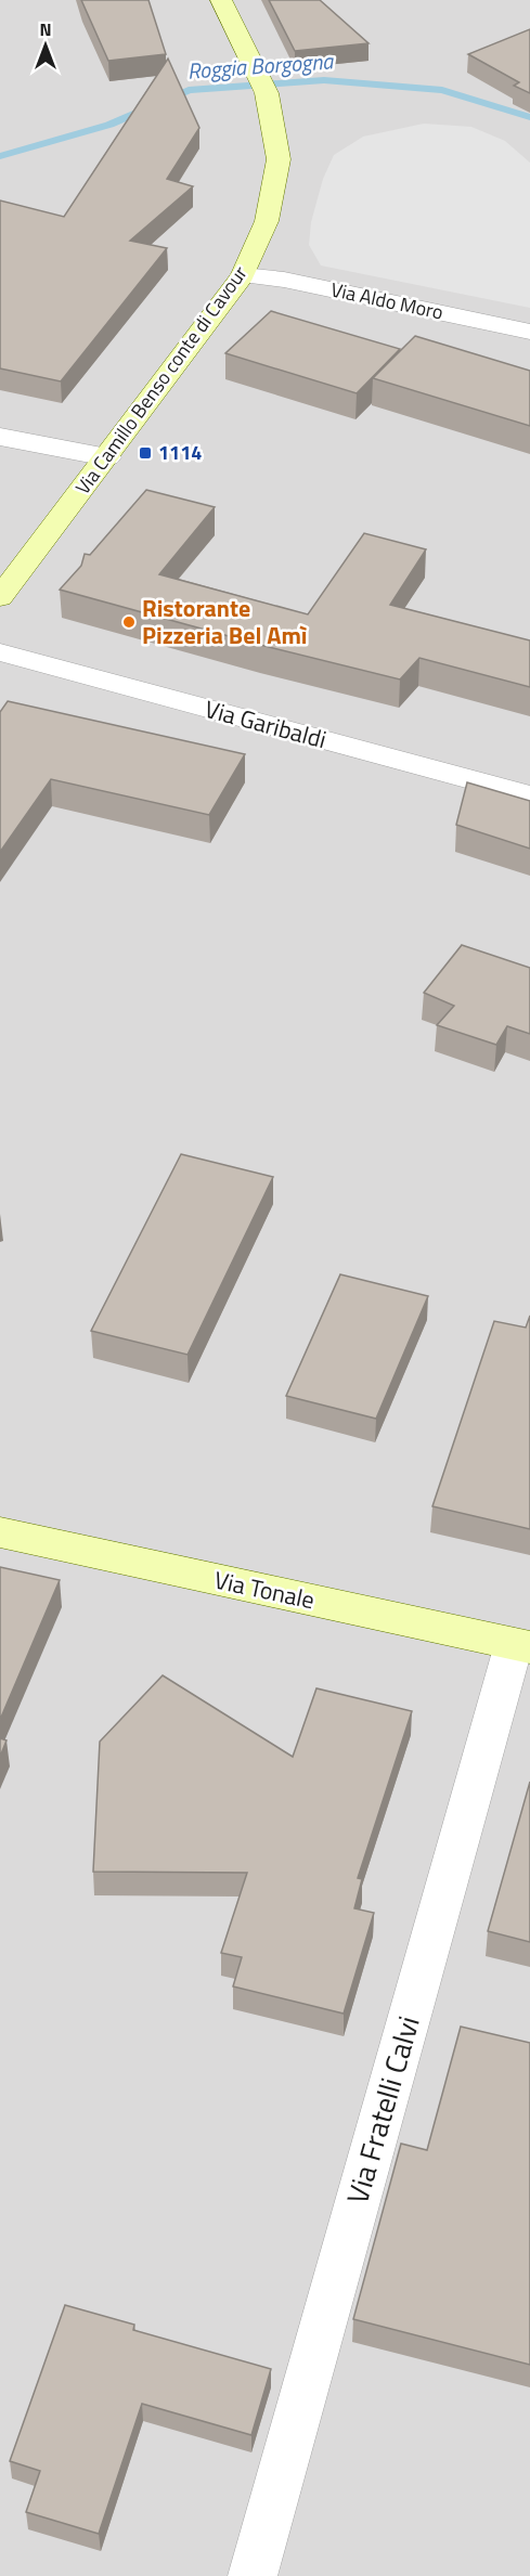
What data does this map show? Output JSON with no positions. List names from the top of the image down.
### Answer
{
  "streets": {
    "street": [
      "Via Aldo Moro",
      "Via Camillo Benso conte di Cavour",
      "Via Garibaldi",
      "Via Tonale",
      "Via Fratelli Calvi"
    ]
  },
  "crossings": [
    ["Via Aldo Moro", "Via Camillo Benso conte di Cavour"],
    ["Via Tonale", "Via Fratelli Calvi"]
  ],
  "water": ["Roggia Borgogna"],
  "places": {
    "transit": ["1114"],
    "other": ["Ristorante Pizzeria Bel Amì"]
  },
  "north": "top"
}
